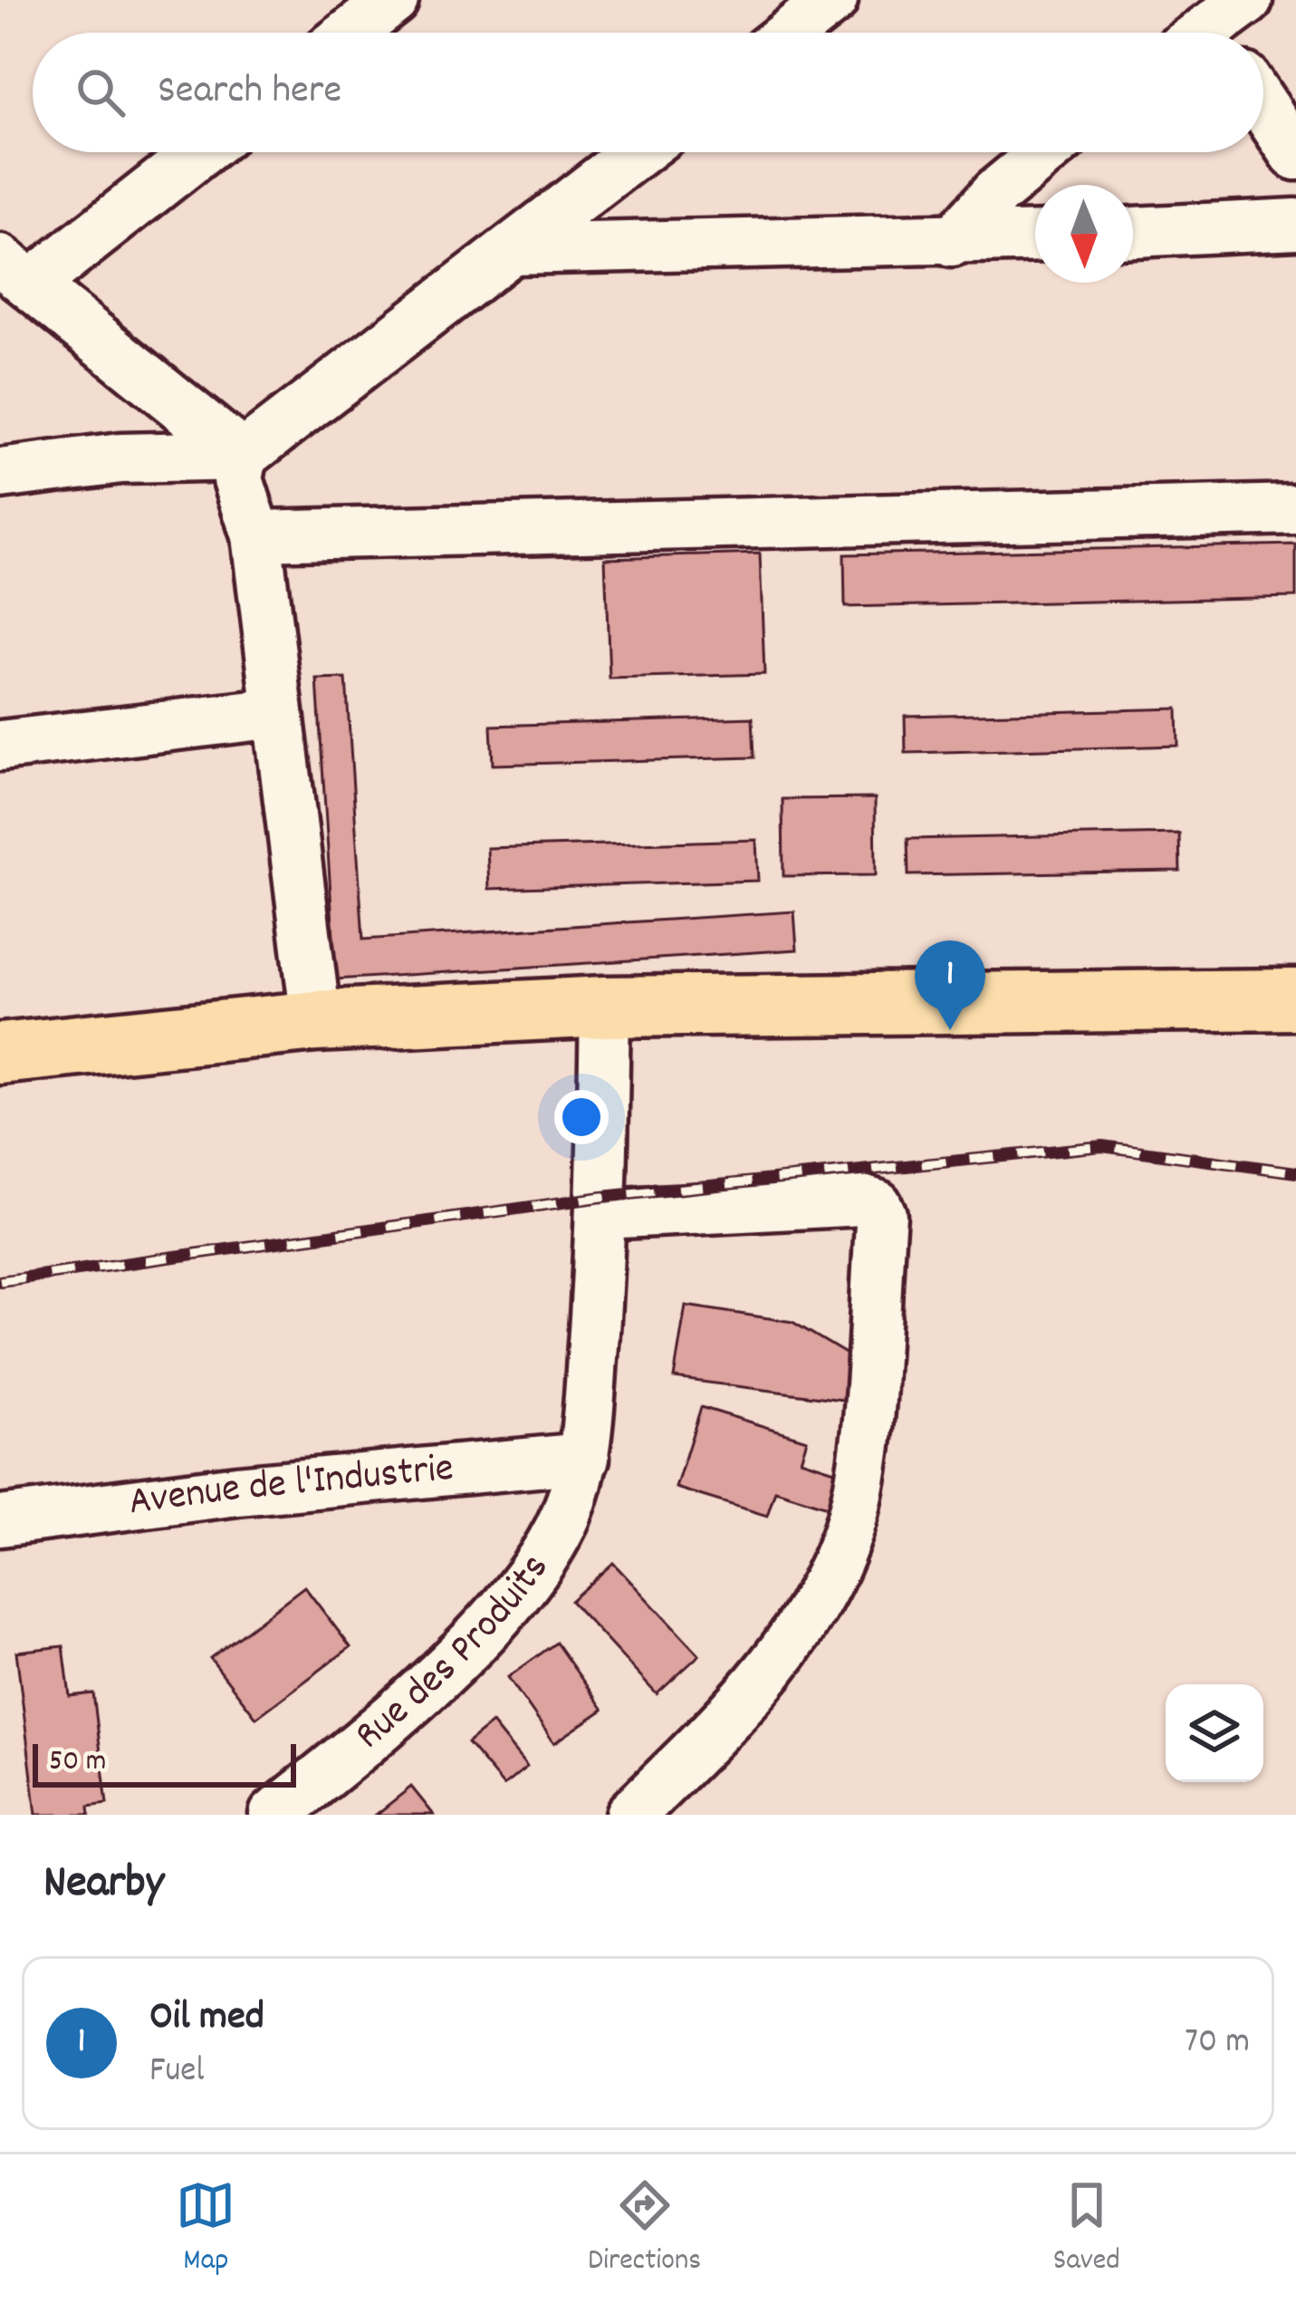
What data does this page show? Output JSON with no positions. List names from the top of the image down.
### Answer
{
  "streets": {
    "street": ["Avenue de l'Industrie", "Rue des Produits"]
  },
  "crossings": [
    ["Avenue de l'Industrie", "Rue des Produits"]
  ],
  "scale_bar": "50 m",
  "north": "bottom",
  "page": {
    "search": "Search here",
    "pins": "1",
    "scale": "50 m",
    "heading": "Nearby",
    "list": [
      {
        "mark": "1",
        "name": "Oil med",
        "note": "Fuel",
        "value": "70 m"
      }
    ],
    "nav": ["Map", "Directions", "Saved"]
  }
}
